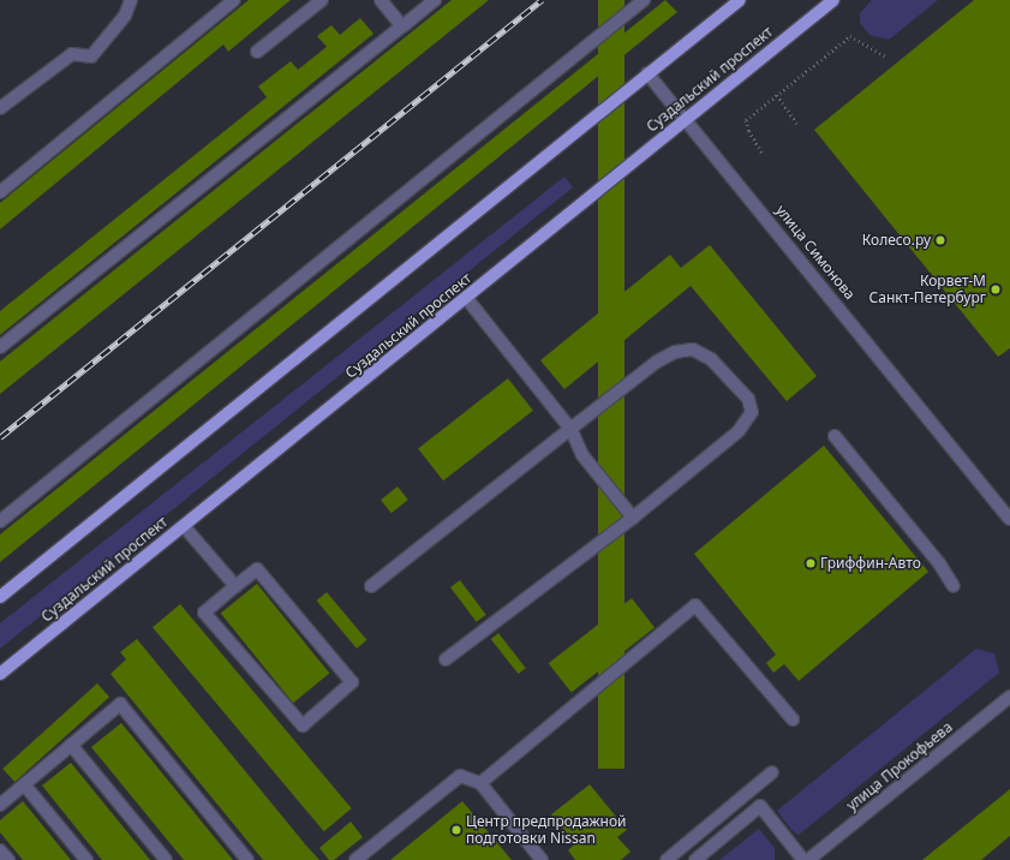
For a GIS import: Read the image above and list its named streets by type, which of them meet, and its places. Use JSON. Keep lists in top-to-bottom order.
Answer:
{
  "streets": {
    "main road": ["Суздальский проспект"],
    "street": ["улица Симонова", "улица Прокофьева"]
  },
  "crossings": [
    ["Суздальский проспект", "улица Симонова"]
  ],
  "places": [
    "Колесо.ру",
    "Корвет-М Санкт-Петербург",
    "Гриффин-Авто",
    "Центр предпродажной подготовки Nissan"
  ]
}
